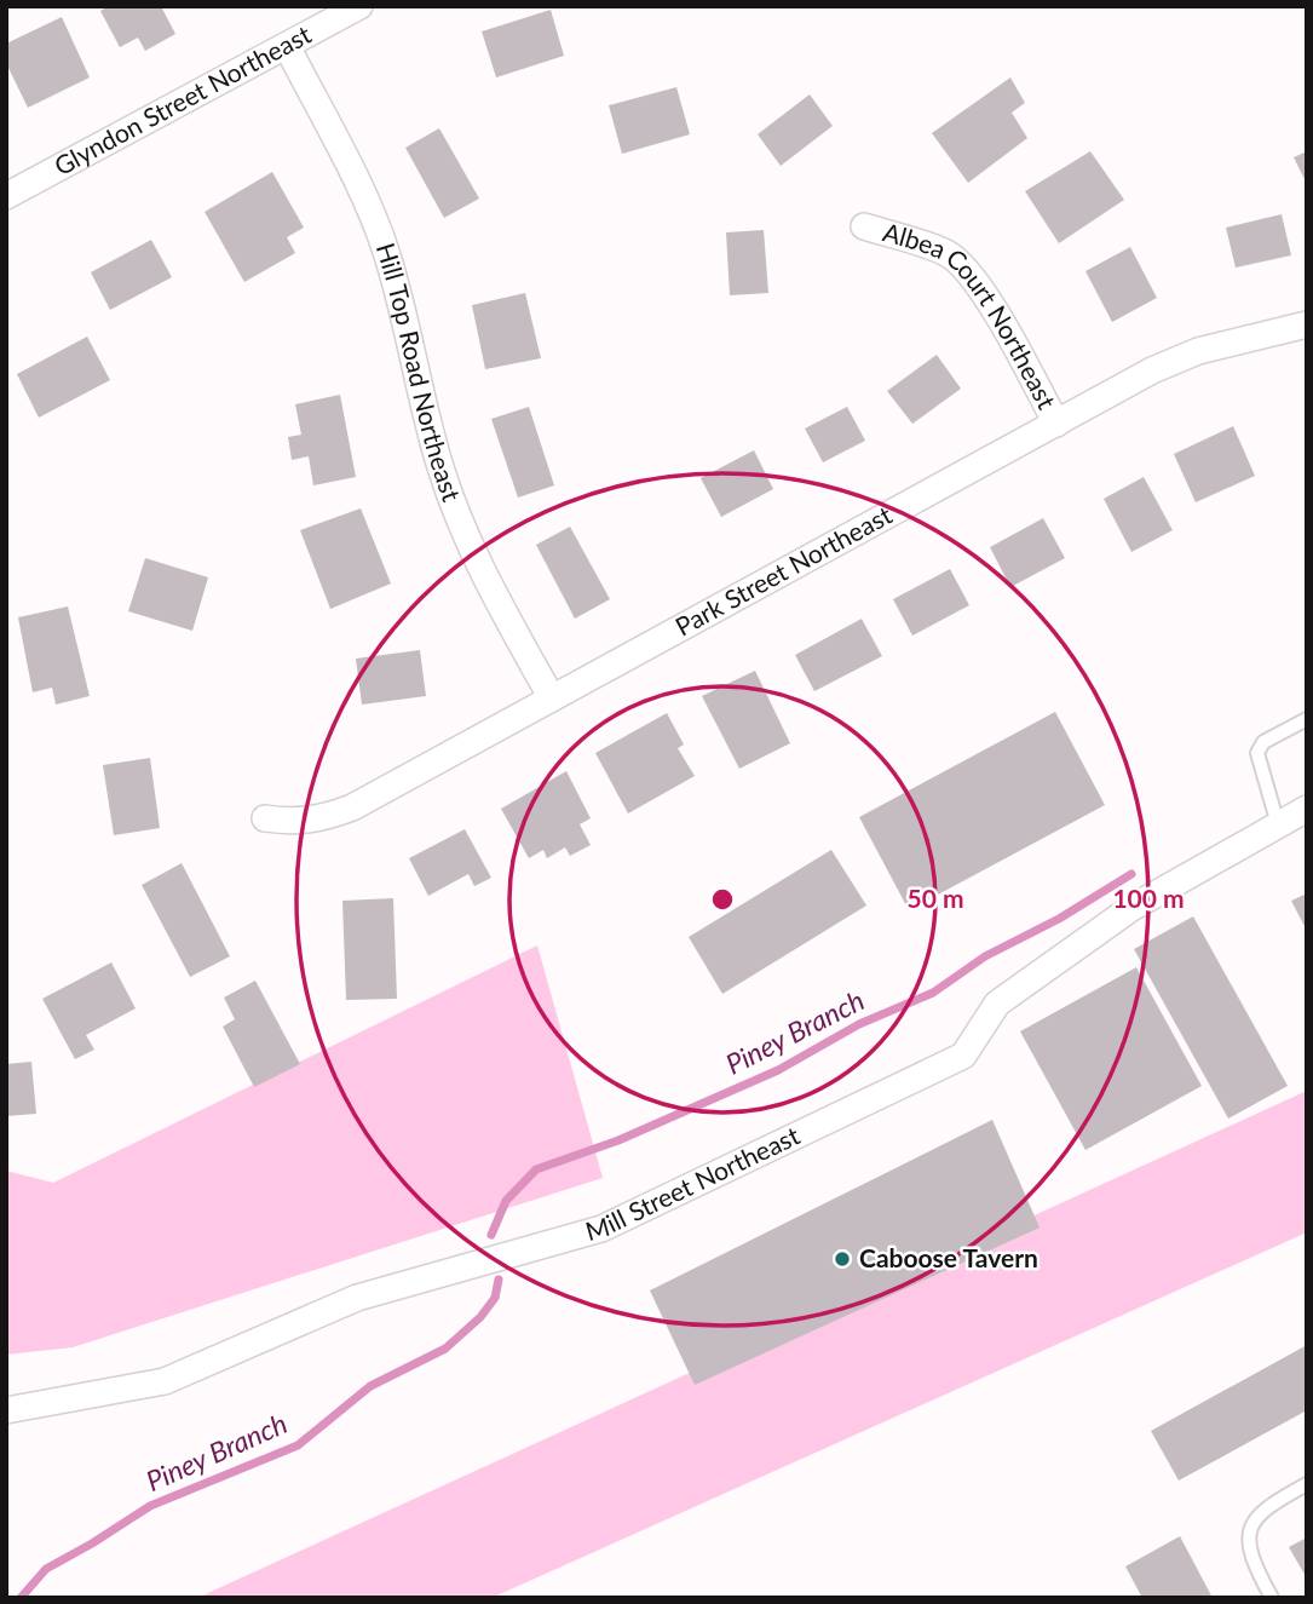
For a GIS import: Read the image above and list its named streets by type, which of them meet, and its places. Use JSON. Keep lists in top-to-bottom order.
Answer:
{
  "streets": {
    "street": [
      "Glyndon Street Northeast",
      "Albea Court Northeast",
      "Hill Top Road Northeast",
      "Park Street Northeast",
      "Mill Street Northeast"
    ]
  },
  "crossings": [
    ["Glyndon Street Northeast", "Hill Top Road Northeast"],
    ["Albea Court Northeast", "Park Street Northeast"],
    ["Hill Top Road Northeast", "Park Street Northeast"]
  ],
  "water": ["Piney Branch"],
  "places": ["Caboose Tavern"],
  "rings": ["50 m", "100 m"]
}
